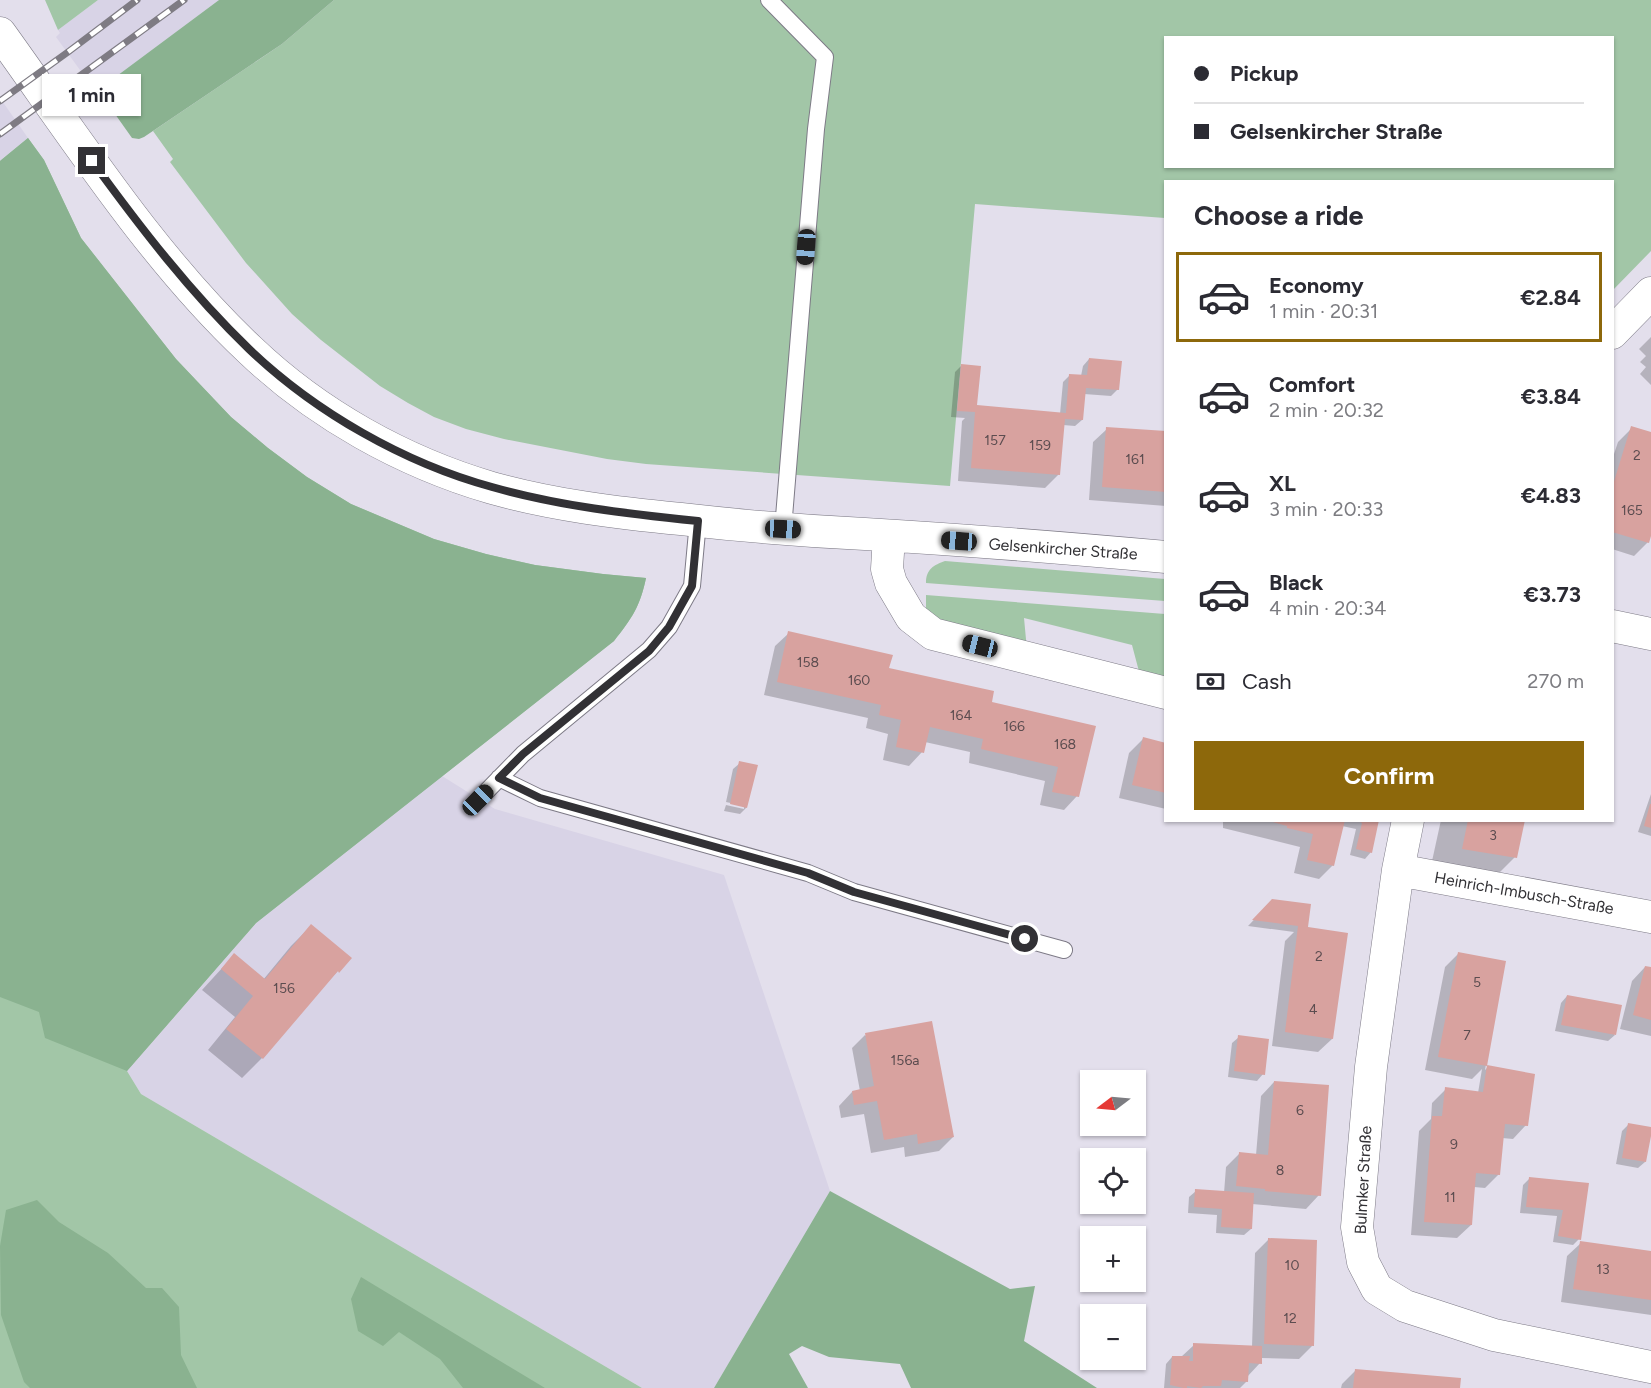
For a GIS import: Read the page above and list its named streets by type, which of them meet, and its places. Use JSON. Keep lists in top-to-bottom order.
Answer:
{
  "streets": {
    "street": ["Gelsenkircher Straße", "Heinrich-Imbusch-Straße", "Bulmker Straße"]
  },
  "crossings": [
    ["Heinrich-Imbusch-Straße", "Bulmker Straße"]
  ],
  "house_numbers": [
    "157",
    "159",
    "2",
    "161",
    "165",
    "158",
    "160",
    "164",
    "166",
    "168",
    "3",
    "2",
    "5",
    "156",
    "4",
    "7",
    "156a",
    "6",
    "9",
    "8",
    "11",
    "10",
    "13",
    "12"
  ],
  "north": "left",
  "page": {
    "banner": ["Pickup", "Gelsenkircher Straße"],
    "bubble": "1 min",
    "heading": "Choose a ride",
    "list": [
      {
        "name": "Economy",
        "note": "1 min · 20:31",
        "value": "€2.84"
      },
      {
        "name": "Comfort",
        "note": "2 min · 20:32",
        "value": "€3.84"
      },
      {
        "name": "XL",
        "note": "3 min · 20:33",
        "value": "€4.83"
      },
      {
        "name": "Black",
        "note": "4 min · 20:34",
        "value": "€3.73"
      }
    ],
    "pay": ["Cash", "270 m"],
    "buttons": "Confirm",
    "map_buttons": ["+", "−"]
  }
}
